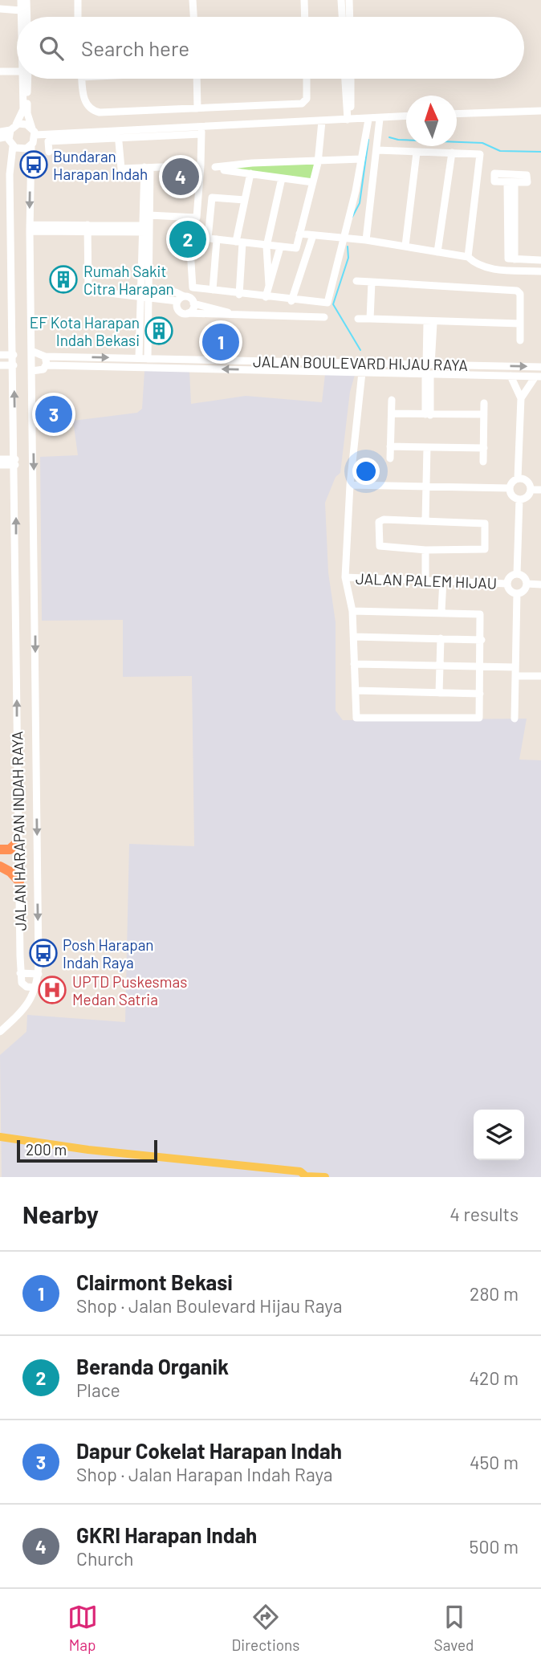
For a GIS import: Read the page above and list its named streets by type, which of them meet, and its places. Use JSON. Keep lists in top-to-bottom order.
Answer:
{
  "streets": {
    "street": ["JALAN BOULEVARD HIJAU RAYA", "JALAN PALEM HIJAU", "JALAN HARAPAN INDAH RAYA"]
  },
  "places": {
    "bus stop": ["Bundaran Harapan Indah", "Posh Harapan Indah Raya"],
    "building": ["Rumah Sakit Citra Harapan", "EF Kota Harapan Indah Bekasi"],
    "hospital": ["UPTD Puskesmas Medan Satria"]
  },
  "scale_bar": "200 m",
  "north": "top",
  "page": {
    "search": "Search here",
    "pins": [
      "4",
      "2",
      "1",
      "3"
    ],
    "scale": "200 m",
    "heading": ["Nearby", "4 results"],
    "list": [
      {
        "mark": "1",
        "name": "Clairmont Bekasi",
        "note": "Shop · Jalan Boulevard Hijau Raya",
        "value": "280 m"
      },
      {
        "mark": "2",
        "name": "Beranda Organik",
        "note": "Place",
        "value": "420 m"
      },
      {
        "mark": "3",
        "name": "Dapur Cokelat Harapan Indah",
        "note": "Shop · Jalan Harapan Indah Raya",
        "value": "450 m"
      },
      {
        "mark": "4",
        "name": "GKRI Harapan Indah",
        "note": "Church",
        "value": "500 m"
      }
    ],
    "nav": ["Map", "Directions", "Saved"]
  }
}
